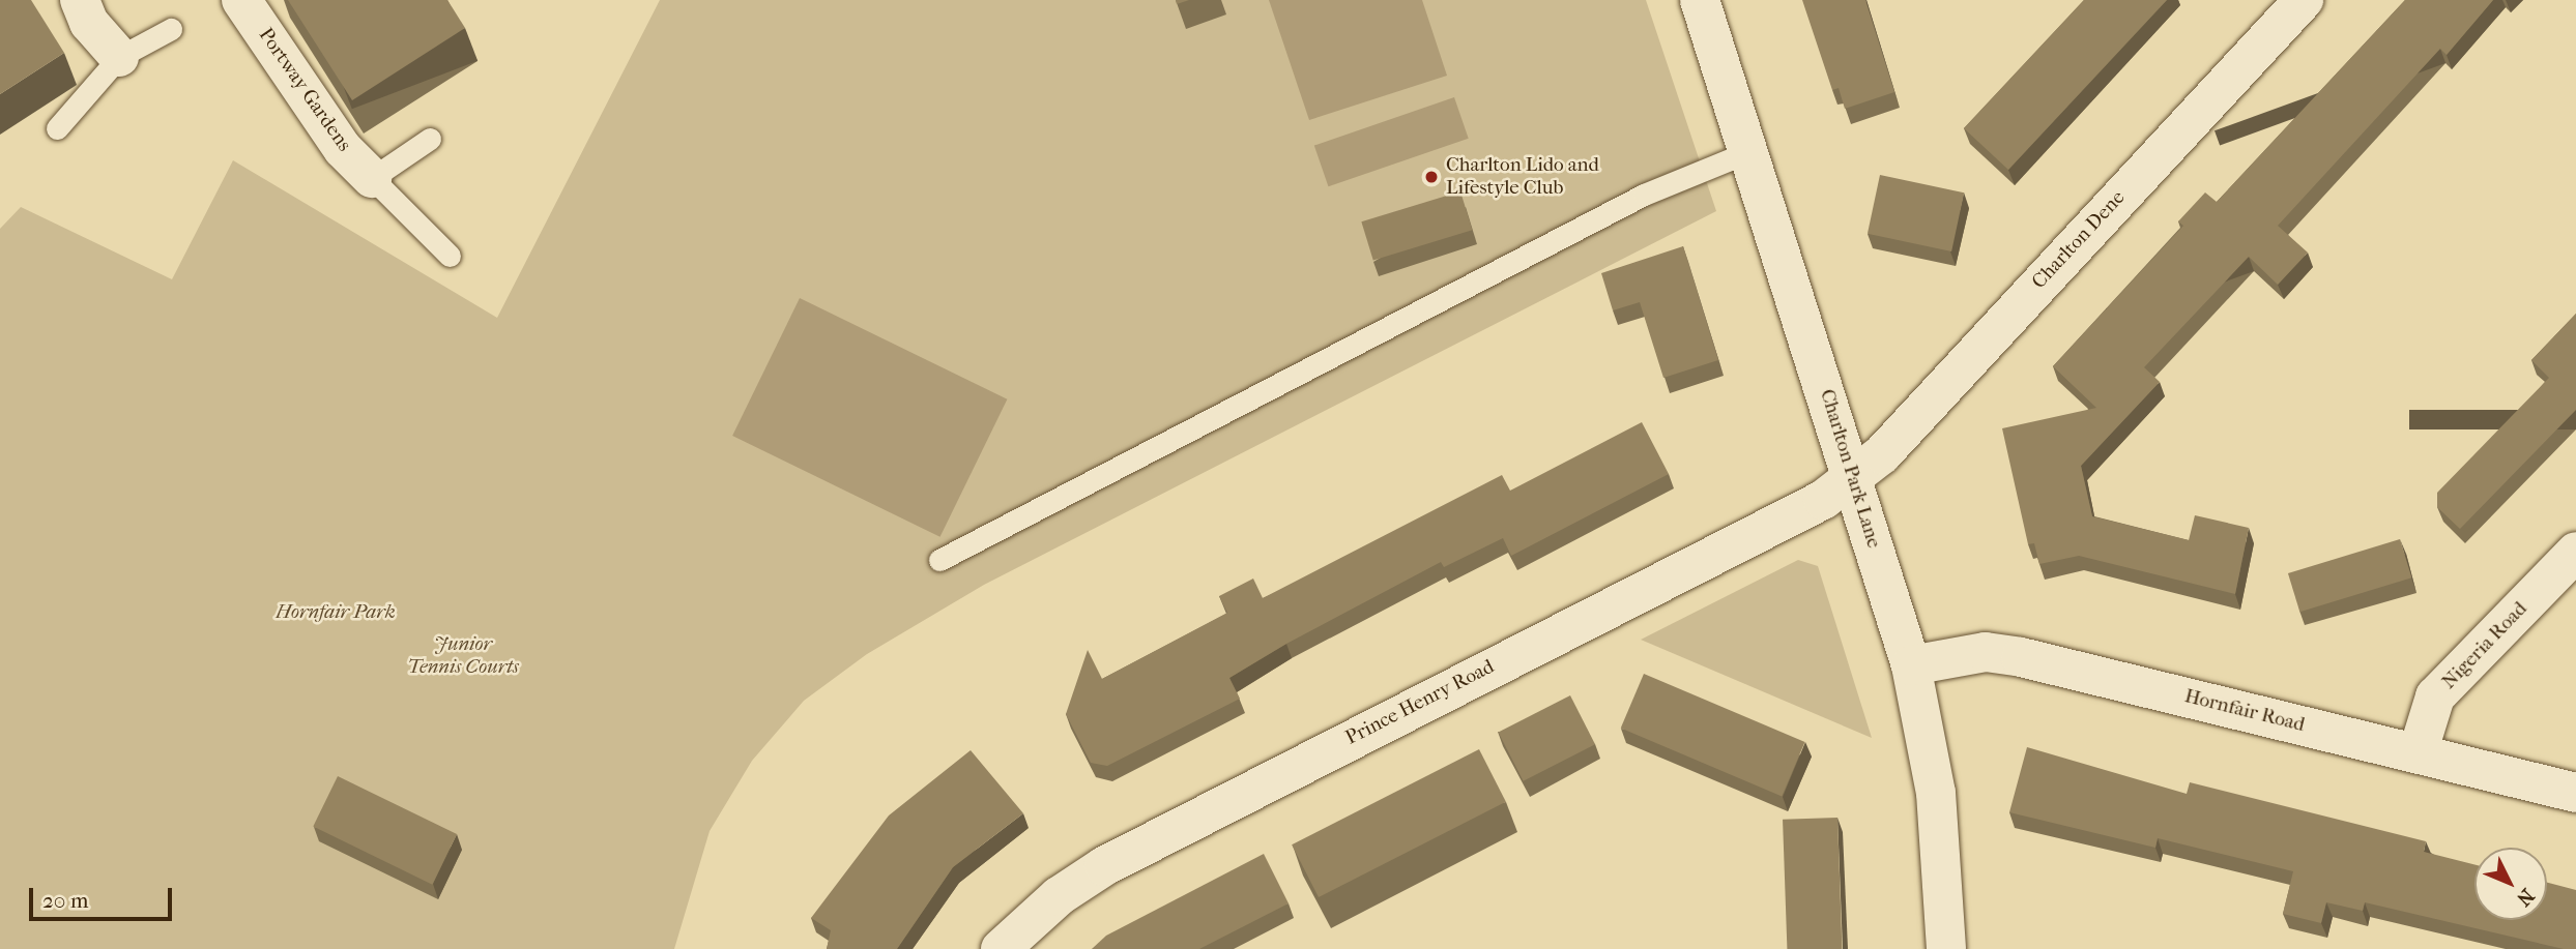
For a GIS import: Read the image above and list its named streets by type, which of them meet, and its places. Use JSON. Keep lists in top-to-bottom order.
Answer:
{
  "streets": {
    "street": [
      "Portway Gardens",
      "Charlton Dene",
      "Charlton Park Lane",
      "Nigeria Road",
      "Prince Henry Road",
      "Hornfair Road"
    ]
  },
  "crossings": [
    ["Charlton Dene", "Charlton Park Lane"],
    ["Charlton Dene", "Prince Henry Road"],
    ["Charlton Park Lane", "Prince Henry Road"],
    ["Charlton Park Lane", "Hornfair Road"],
    ["Nigeria Road", "Hornfair Road"]
  ],
  "parks": ["Hornfair Park", "Junior Tennis Courts"],
  "places": ["Charlton Lido and Lifestyle Club"],
  "scale_bar": "20 m",
  "north": "bottom right"
}
